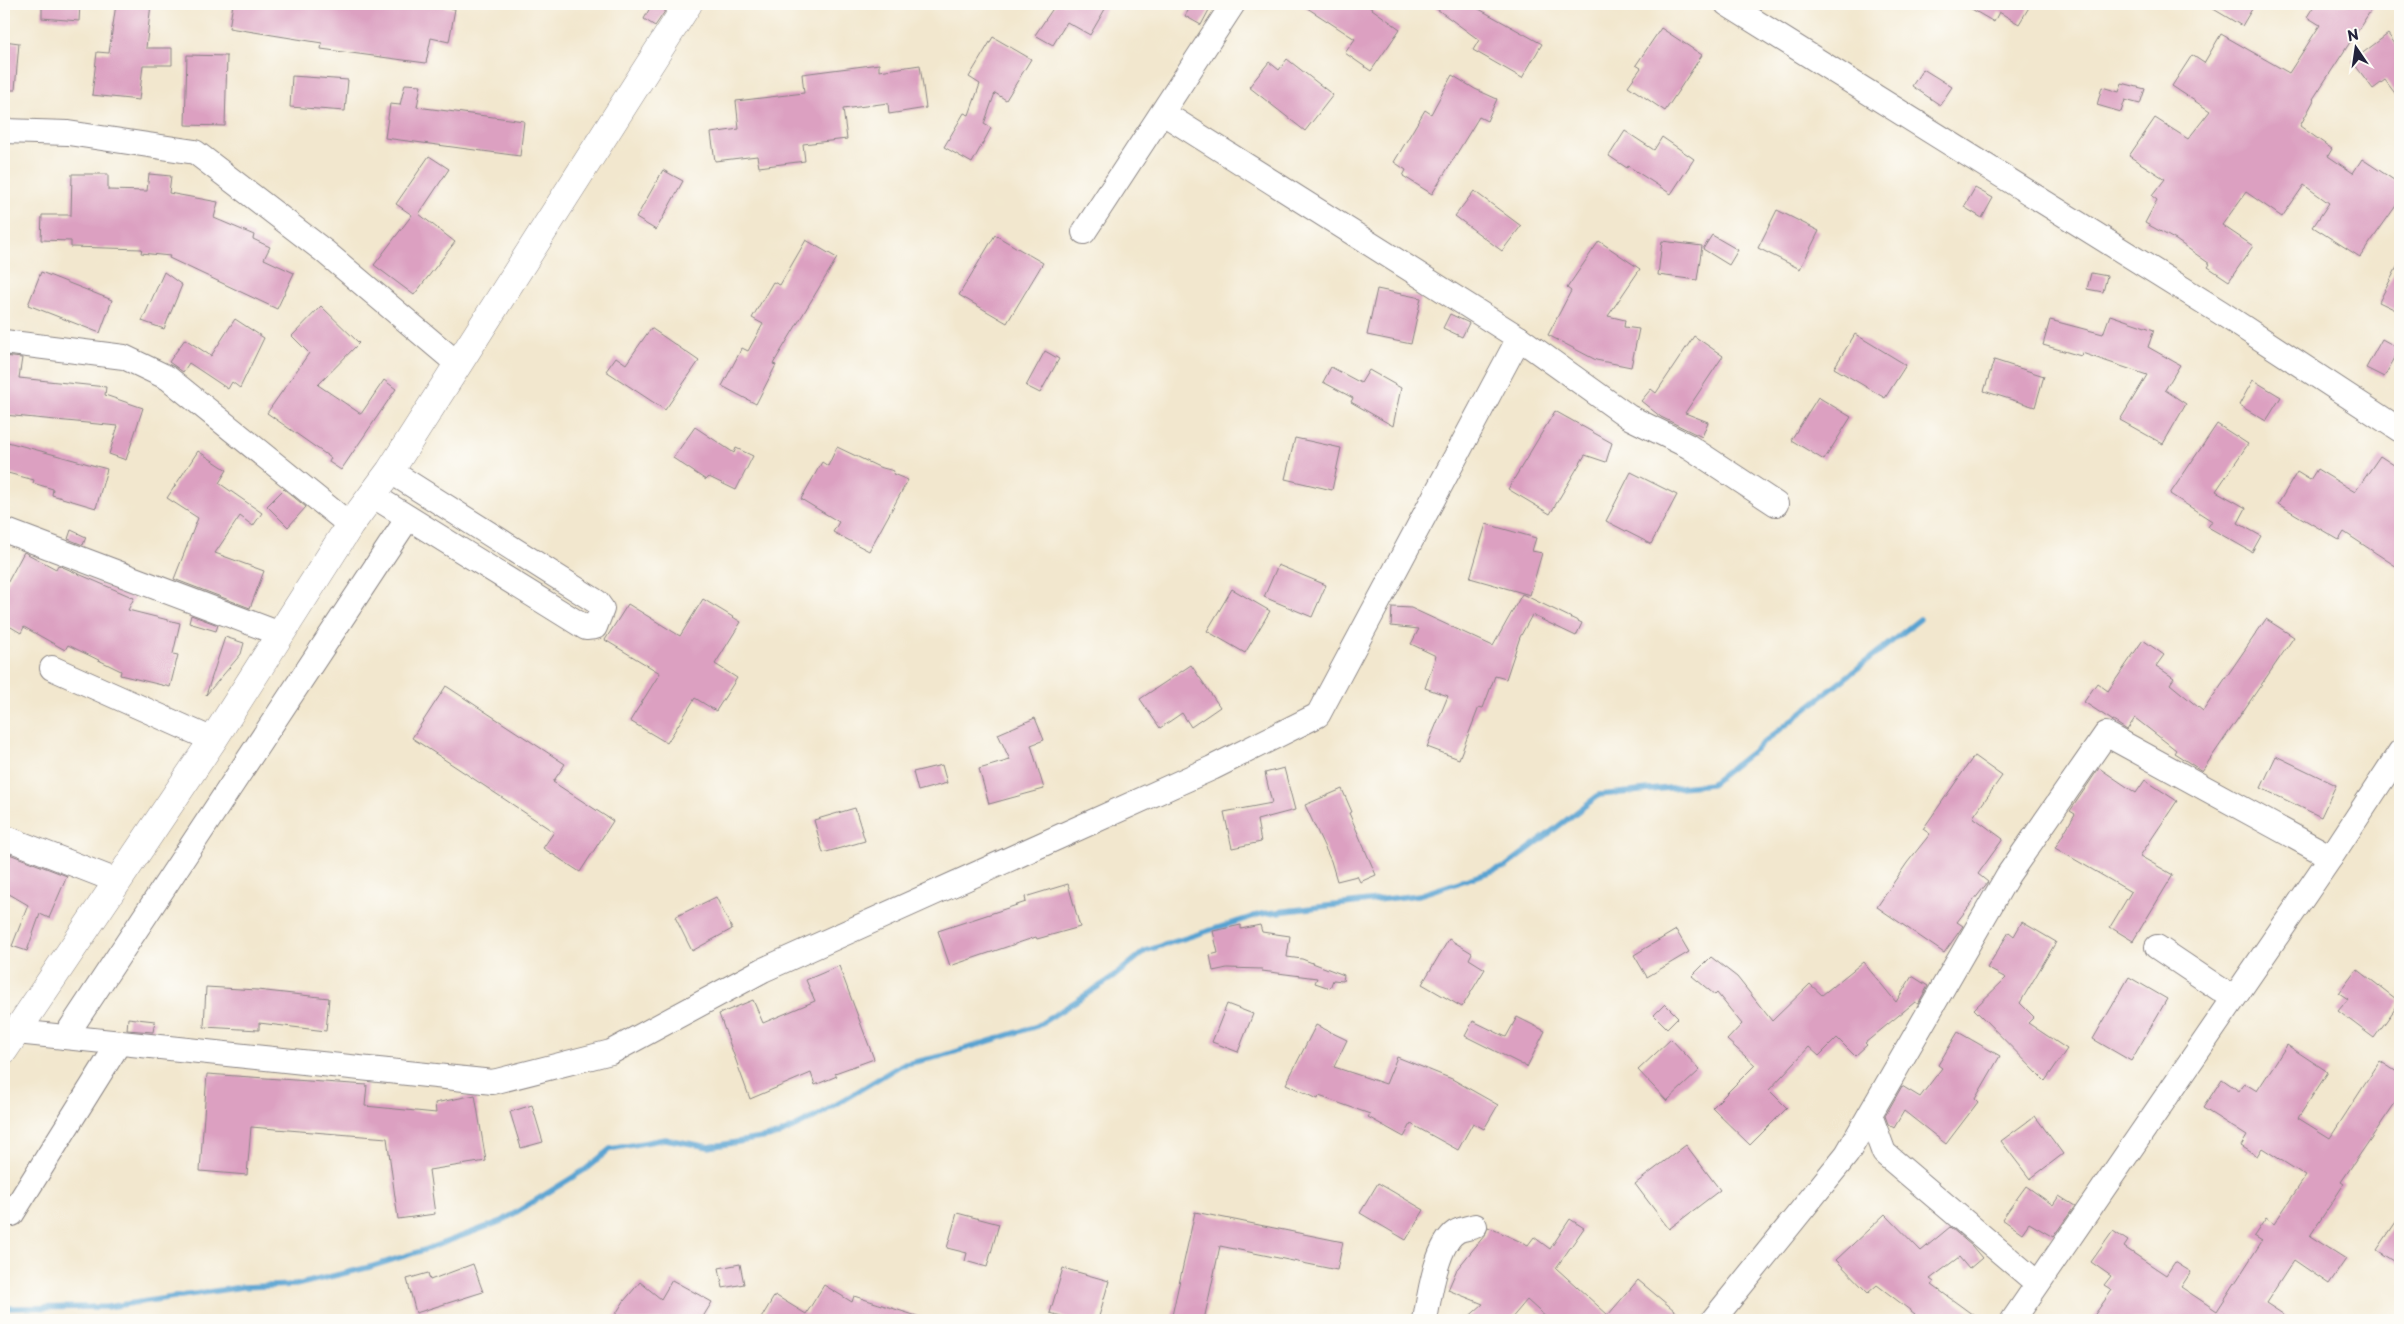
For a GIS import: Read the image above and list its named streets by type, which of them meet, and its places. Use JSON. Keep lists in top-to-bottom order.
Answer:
{
  "north": "top"
}
